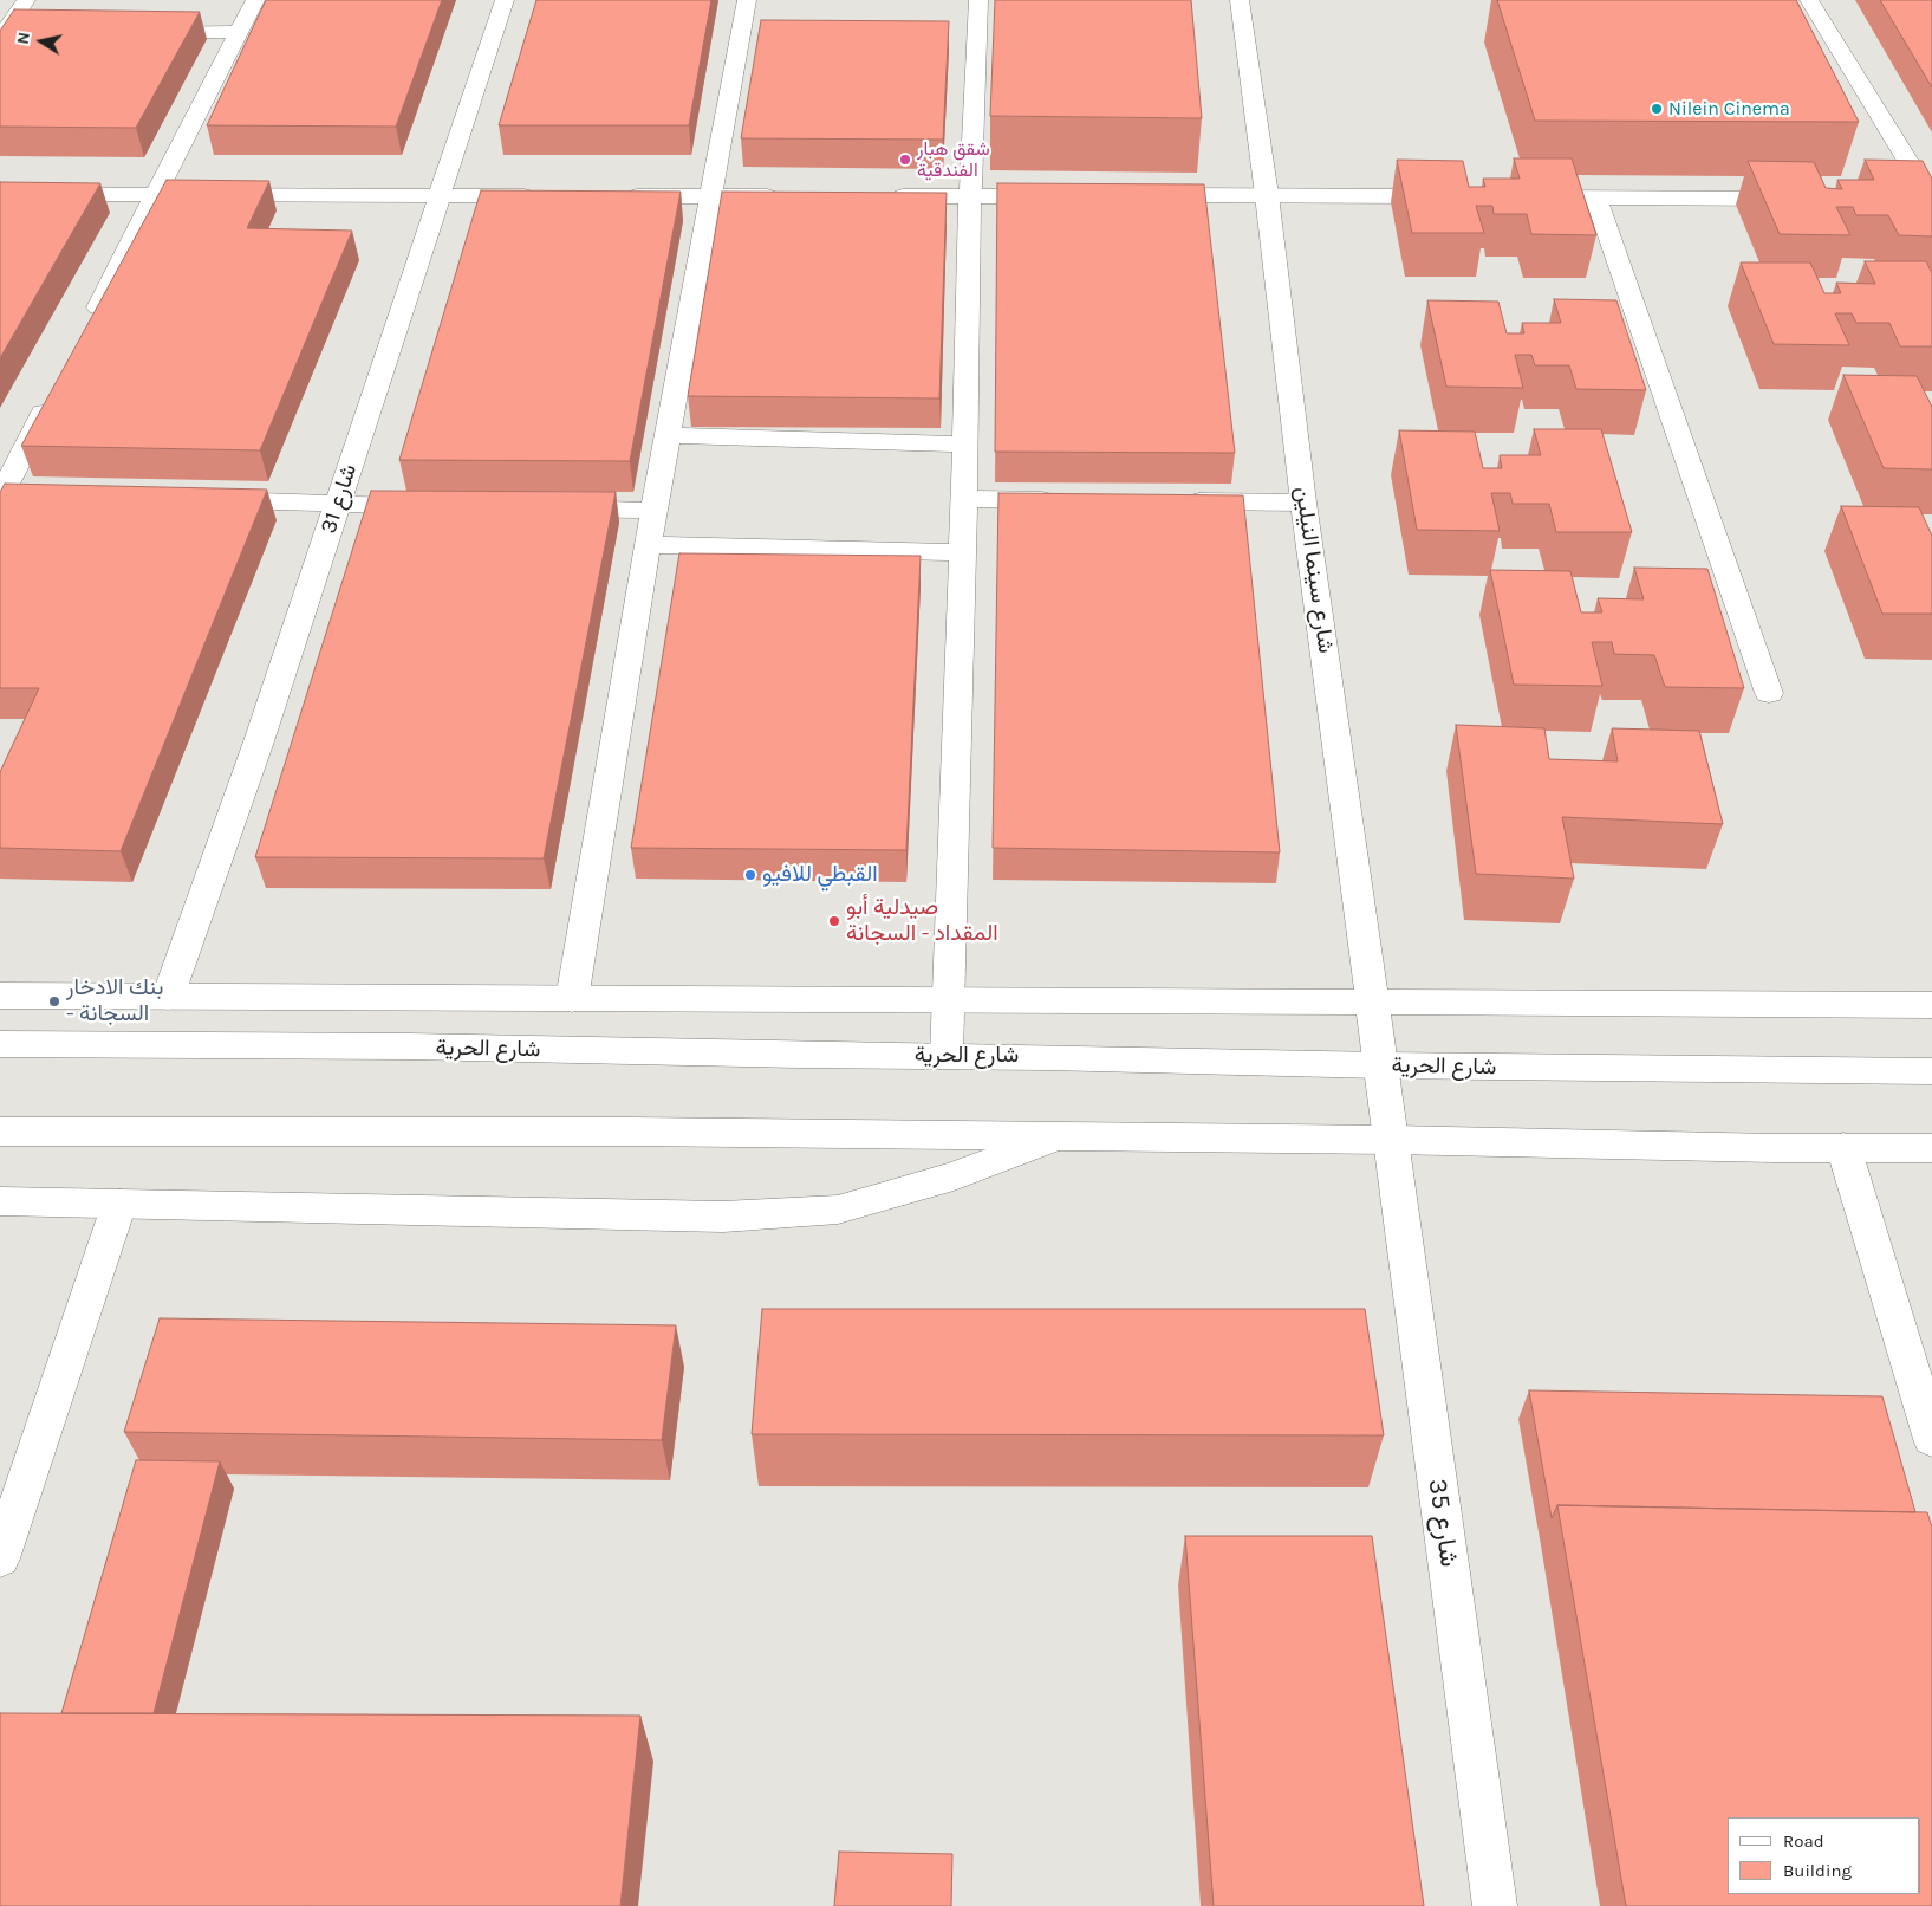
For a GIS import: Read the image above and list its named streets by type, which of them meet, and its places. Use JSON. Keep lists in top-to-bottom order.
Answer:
{
  "streets": {
    "street": [
      "شارع 31",
      "شارع سينما النيلين",
      "شارع الحرية",
      "شارع 35"
    ]
  },
  "crossings": [
    ["شارع سينما النيلين", "شارع الحرية"],
    ["شارع سينما النيلين", "شارع 35"]
  ],
  "places": [
    "Nilein Cinema",
    "شقق هبار الفندقية",
    "القبطي للافيو",
    "صيدلية أبو المقداد - السجانة",
    "بنك الادخار - السجانة"
  ],
  "legend": ["Road", "Building"],
  "north": "left"
}
